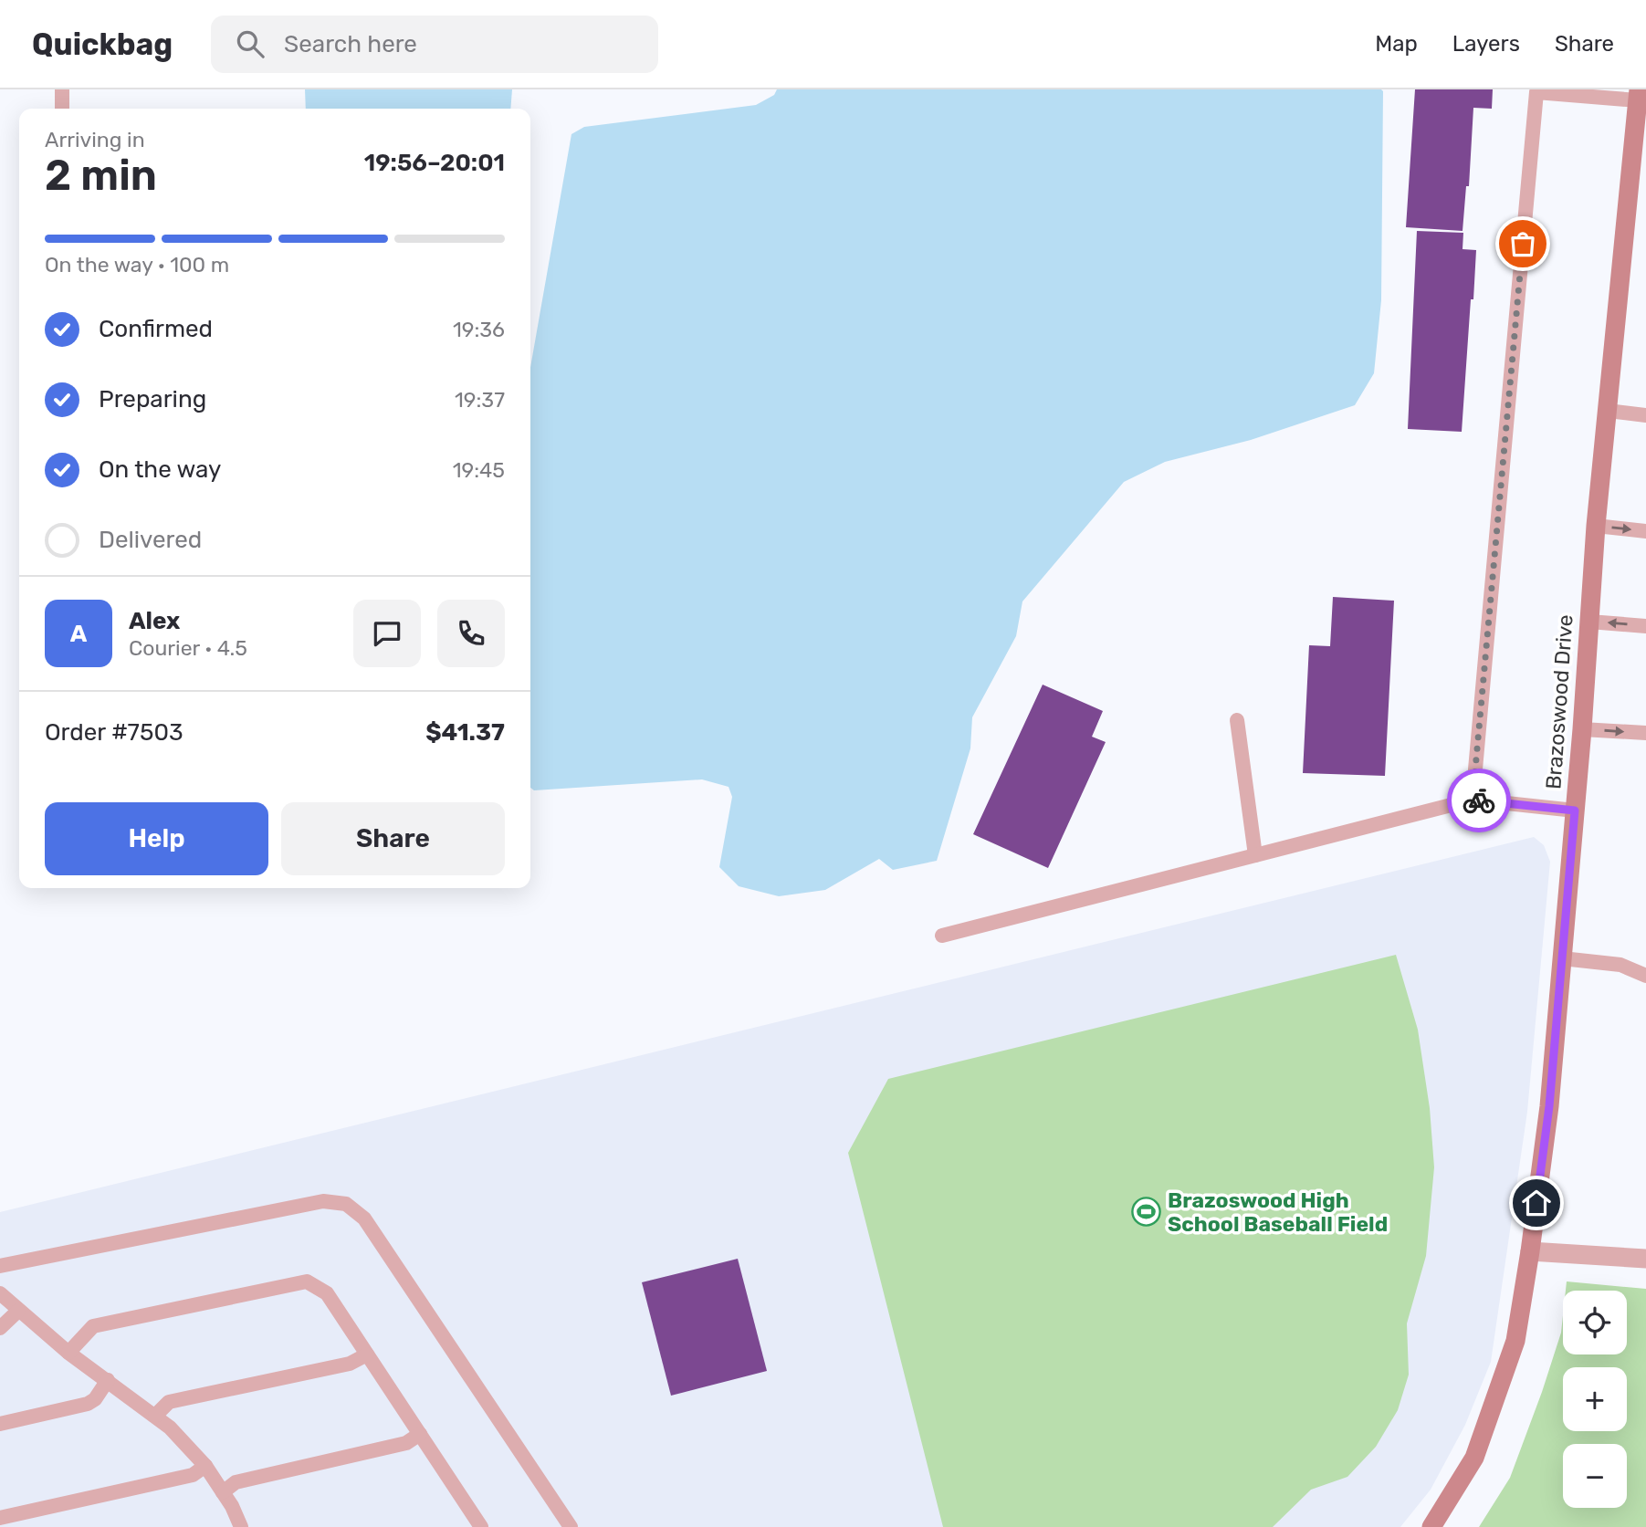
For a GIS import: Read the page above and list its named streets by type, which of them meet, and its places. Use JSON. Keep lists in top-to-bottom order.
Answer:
{
  "streets": {
    "street": ["Brazoswood Drive"]
  },
  "places": {
    "sports": ["Brazoswood High School Baseball Field"]
  },
  "page": {
    "header": "Quickbag",
    "search": "Search here",
    "nav": ["Map", "Layers", "Share"],
    "heading": ["2 min", "Arriving in", "19:56–20:01"],
    "panel": [
      "Alex",
      "Courier · 4.5",
      "Order #7503",
      "$41.37"
    ],
    "bar": "On the way · 100 m",
    "list": [
      ["Confirmed", "19:36"],
      ["Preparing", "19:37"],
      ["On the way", "19:45"],
      "Delivered"
    ],
    "round": "A",
    "buttons": ["Help", "Share"],
    "map_buttons": ["+", "−"]
  }
}
